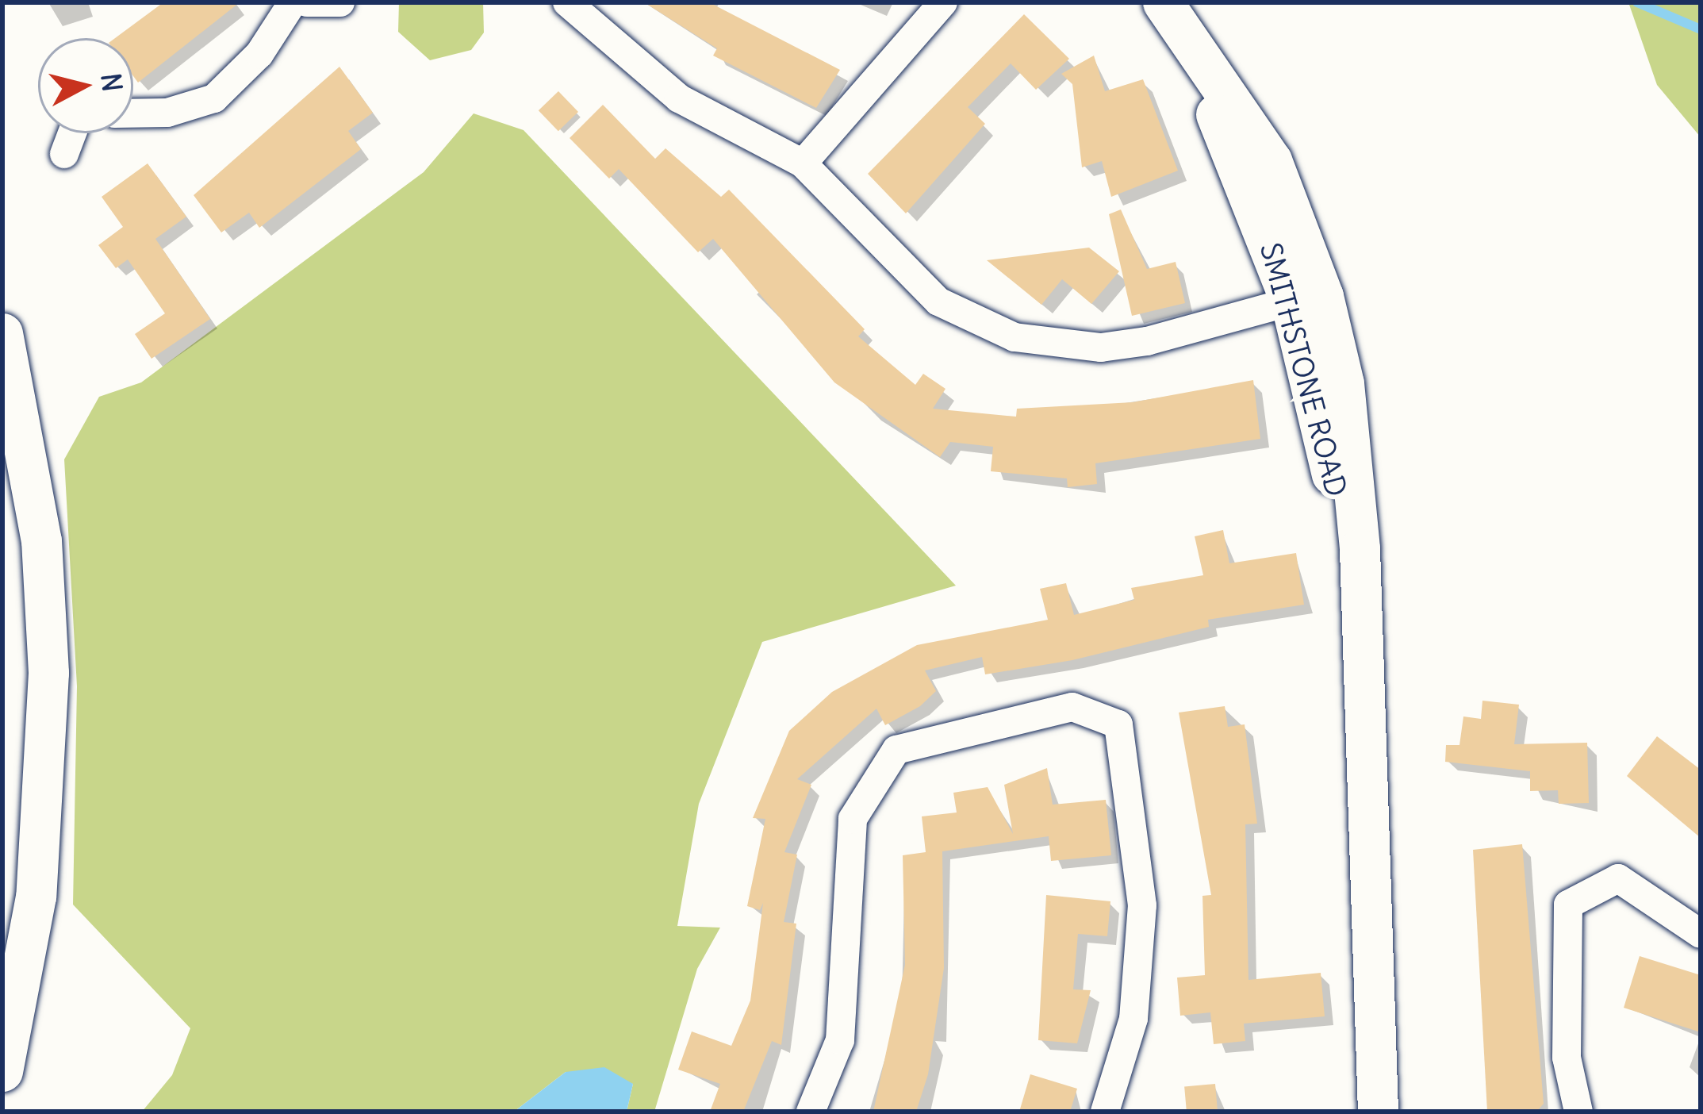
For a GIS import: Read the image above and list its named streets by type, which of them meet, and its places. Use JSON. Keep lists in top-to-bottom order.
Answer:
{
  "streets": {
    "street": ["SMITHSTONE ROAD"]
  },
  "north": "right"
}
